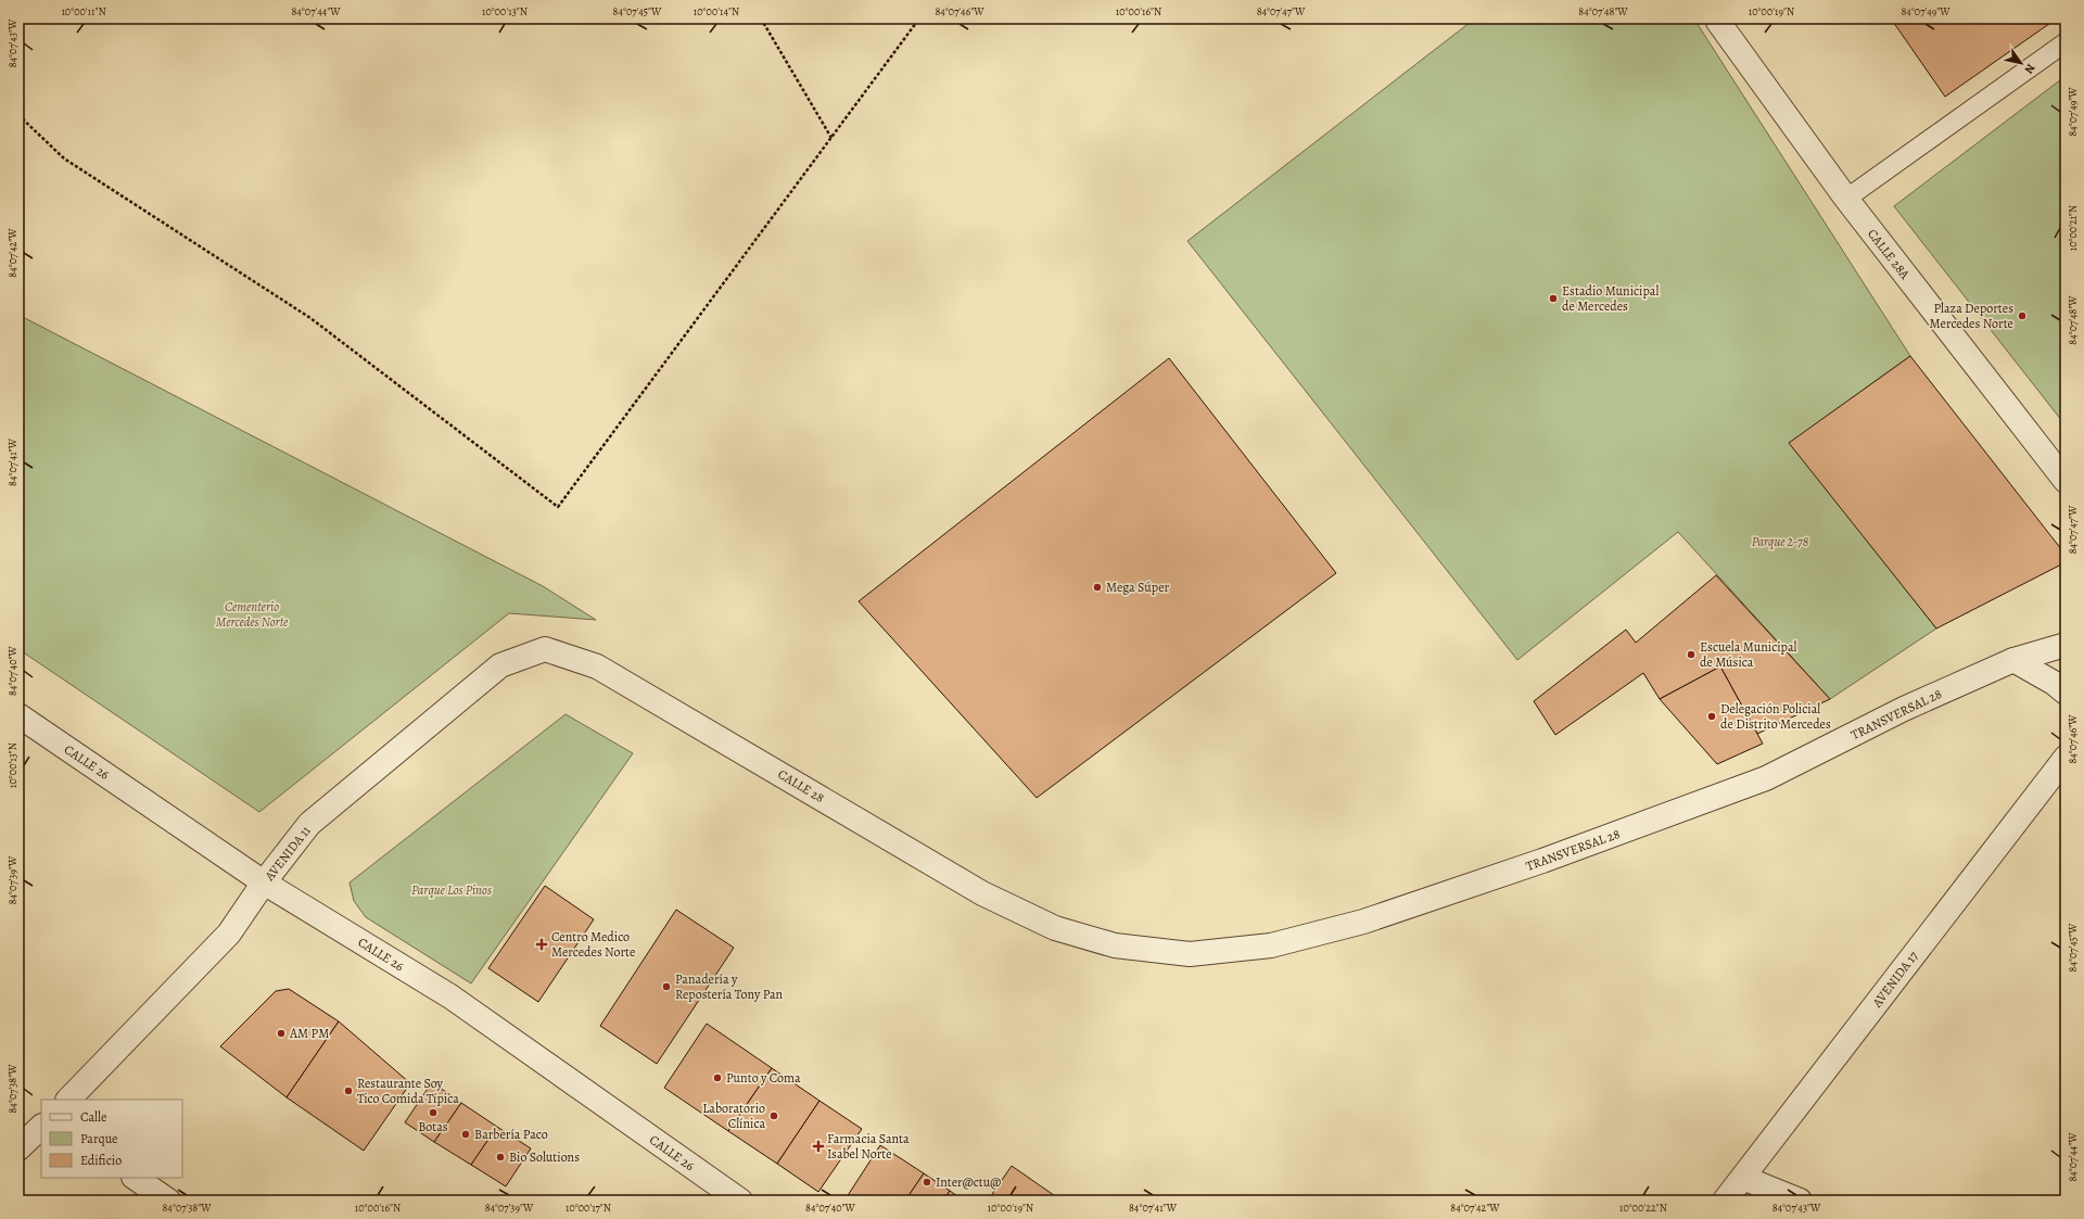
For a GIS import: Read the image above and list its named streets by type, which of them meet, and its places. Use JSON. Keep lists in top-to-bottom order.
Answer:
{
  "streets": {
    "street": [
      "CALLE 28A",
      "TRANSVERSAL 28",
      "CALLE 26",
      "CALLE 28",
      "AVENIDA 11",
      "AVENIDA 17"
    ]
  },
  "crossings": [
    ["TRANSVERSAL 28", "CALLE 28"],
    ["CALLE 26", "AVENIDA 11"],
    ["CALLE 28", "AVENIDA 11"]
  ],
  "parks": ["Parque 2-78", "Cementerio Mercedes Norte", "Parque Los Pinos"],
  "places": {
    "other": [
      "Estadio Municipal de Mercedes",
      "Plaza Deportes Mercedes Norte",
      "Mega Súper",
      "Escuela Municipal de Música",
      "Delegación Policial de Distrito Mercedes",
      "Panadería y Repostería Tony Pan",
      "AM PM",
      "Punto y Coma",
      "Restaurante Soy Tico Comida Típica",
      "Botas",
      "Laboratorio Clínica",
      "Barbería Paco",
      "Bio Solutions",
      "Inter@ctu@"
    ],
    "health": ["Centro Medico Mercedes Norte", "Farmacia Santa Isabel Norte"]
  },
  "legend": ["Calle", "Parque", "Edificio"],
  "north": "bottom right",
  "coordinates": [
    "10°00'11\"N",
    "84°07'44\"W",
    "10°00'13\"N",
    "84°07'45\"W",
    "10°00'14\"N",
    "84°07'46\"W",
    "10°00'16\"N",
    "84°07'47\"W",
    "84°07'48\"W",
    "10°00'19\"N",
    "84°07'49\"W",
    "84°07'43\"W",
    "10°00'21\"N",
    "84°07'42\"W",
    "84°07'41\"W",
    "84°07'40\"W",
    "84°07'39\"W",
    "84°07'38\"W",
    "10°00'17\"N",
    "10°00'22\"N"
  ]
}
